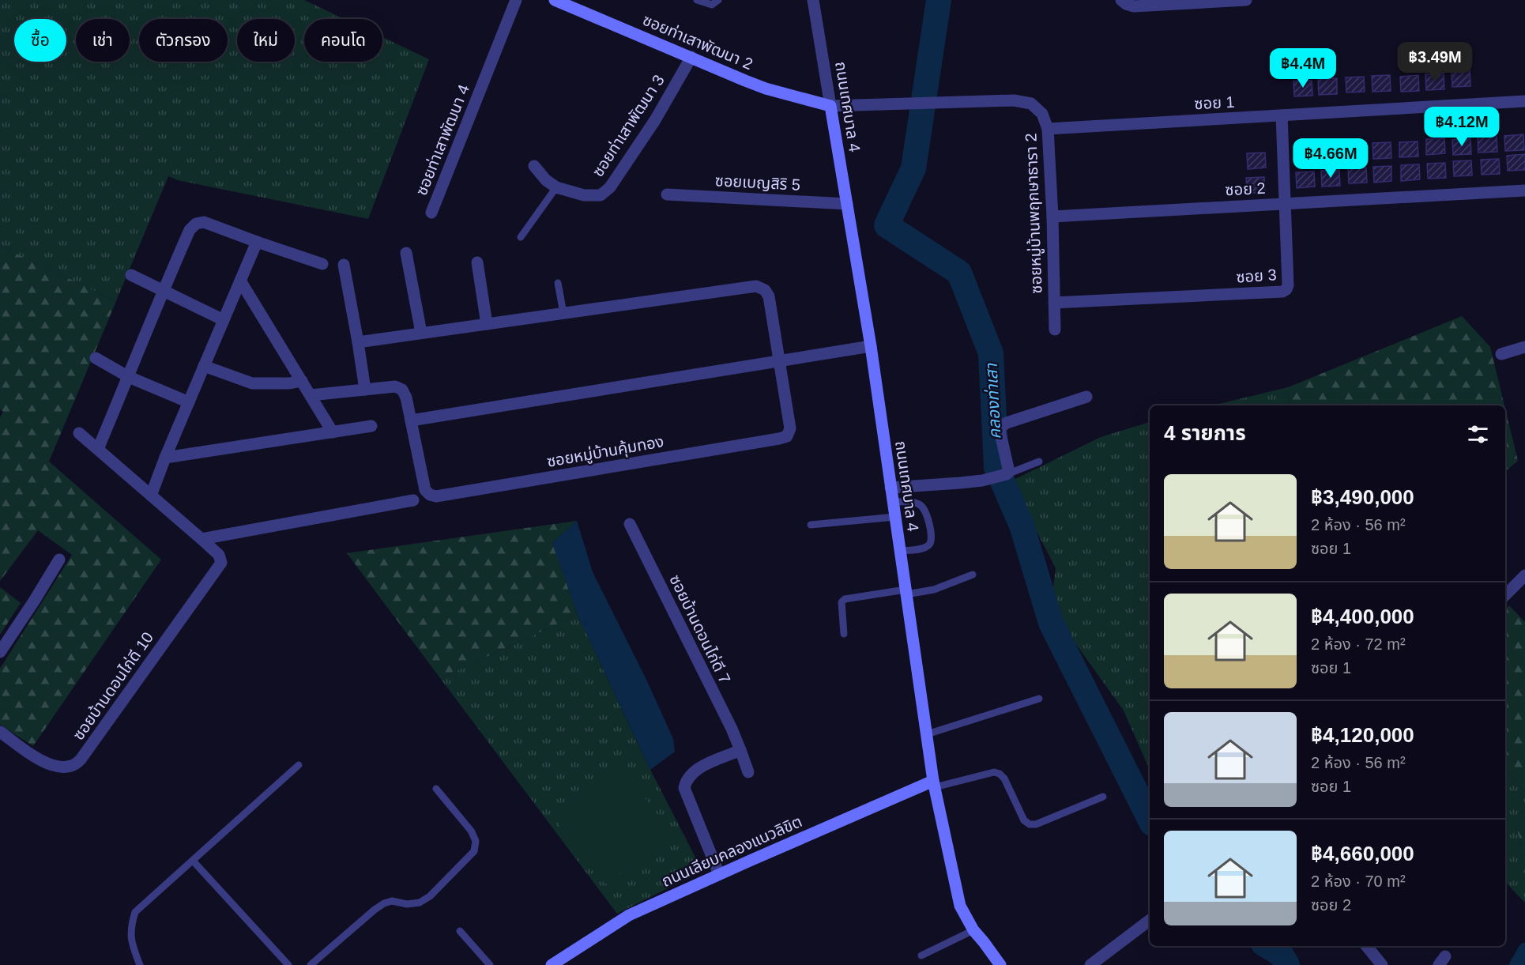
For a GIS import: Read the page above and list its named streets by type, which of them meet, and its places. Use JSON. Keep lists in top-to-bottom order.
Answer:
{
  "streets": {
    "street": [
      "ซอยท่าเสาพัฒนา 2",
      "ซอย 1",
      "ถนนเทศบาล 4",
      "ซอยท่าเสาพัฒนา 3",
      "ซอยท่าเสาพัฒนา 4",
      "ซอยเบญสิริ 5",
      "ซอย 2",
      "ซอยหมู่บ้านพฤกษาธารา 2",
      "ซอย 3",
      "ซอยหมู่บ้านคุ้มทอง",
      "ซอยบ้านดอนไก่ดี 7",
      "ซอยบ้านดอนไก่ดี 10",
      "ถนนเลียบคลองแนวลิขิต"
    ]
  },
  "crossings": [
    ["ซอยท่าเสาพัฒนา 2", "ถนนเทศบาล 4"],
    ["ซอยท่าเสาพัฒนา 2", "ซอยท่าเสาพัฒนา 3"],
    ["ซอยท่าเสาพัฒนา 2", "ซอยหมู่บ้านพฤกษาธารา 2"],
    ["ซอย 1", "ซอยหมู่บ้านพฤกษาธารา 2"],
    ["ซอย 1", "ซอย 3"],
    ["ถนนเทศบาล 4", "ซอยเบญสิริ 5"],
    ["ถนนเทศบาล 4", "ซอยหมู่บ้านพฤกษาธารา 2"],
    ["ถนนเทศบาล 4", "ถนนเลียบคลองแนวลิขิต"],
    ["ซอย 2", "ซอยหมู่บ้านพฤกษาธารา 2"],
    ["ซอย 2", "ซอย 3"],
    ["ซอยหมู่บ้านพฤกษาธารา 2", "ซอย 3"]
  ],
  "water": ["คลองท่าเสา"],
  "page": {
    "chip": [
      "ซื้อ",
      "เช่า",
      "ตัวกรอง",
      "ใหม่",
      "คอนโด"
    ],
    "price": [
      "฿3.49M",
      "฿4.4M",
      "฿4.12M",
      "฿4.66M"
    ],
    "heading": "4 รายการ",
    "list": [
      {
        "name": "฿3,490,000",
        "note": "2 ห้อง · 56 m² · ซอย 1"
      },
      {
        "name": "฿4,400,000",
        "note": "2 ห้อง · 72 m² · ซอย 1"
      },
      {
        "name": "฿4,120,000",
        "note": "2 ห้อง · 56 m² · ซอย 1"
      },
      {
        "name": "฿4,660,000",
        "note": "2 ห้อง · 70 m² · ซอย 2"
      }
    ]
  }
}
